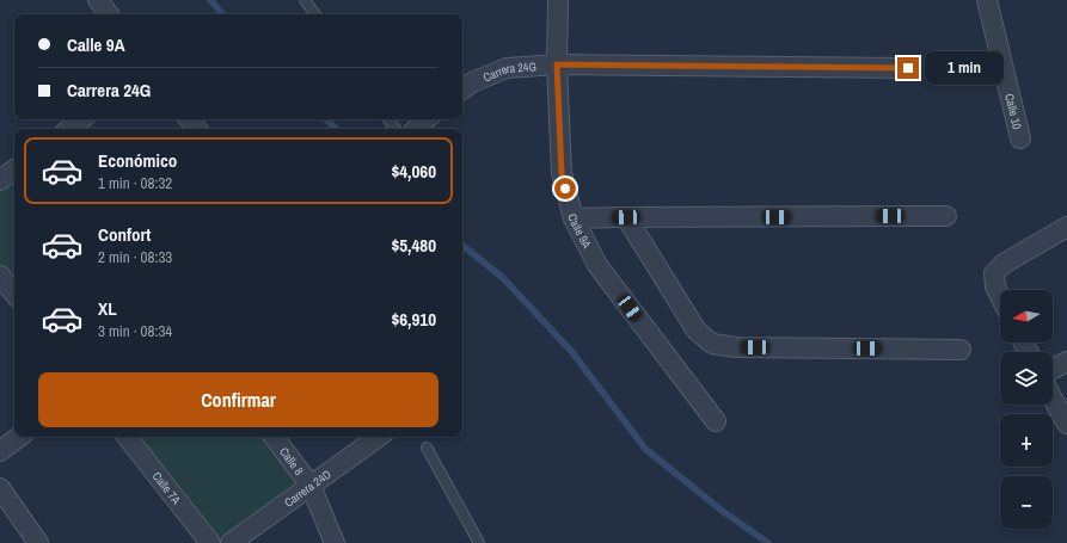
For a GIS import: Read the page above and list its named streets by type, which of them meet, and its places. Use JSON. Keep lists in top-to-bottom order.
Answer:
{
  "streets": {
    "street": [
      "Carrera 24G",
      "Calle 10",
      "Calle 9A",
      "Calle 8",
      "Calle 7A",
      "Carrera 24D"
    ]
  },
  "crossings": [
    ["Carrera 24G", "Calle 9A"],
    ["Calle 8", "Carrera 24D"]
  ],
  "north": "left",
  "page": {
    "banner": ["Calle 9A", "Carrera 24G"],
    "bubble": "1 min",
    "list": [
      {
        "name": "Económico",
        "note": "1 min · 08:32",
        "value": "$4,060"
      },
      {
        "name": "Confort",
        "note": "2 min · 08:33",
        "value": "$5,480"
      },
      {
        "name": "XL",
        "note": "3 min · 08:34",
        "value": "$6,910"
      }
    ],
    "map_buttons": ["+", "−"],
    "buttons": "Confirmar"
  }
}
